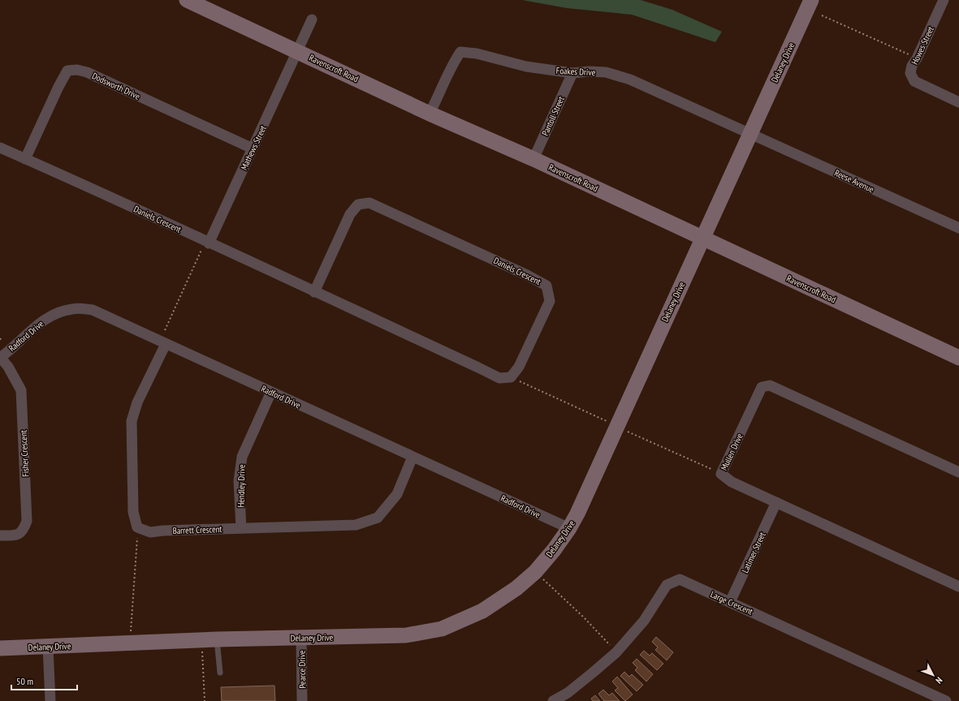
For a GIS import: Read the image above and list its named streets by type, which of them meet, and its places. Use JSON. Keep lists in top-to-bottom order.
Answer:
{
  "streets": {
    "street": [
      "Howes Street",
      "Delaney Drive",
      "Ravenscroft Road",
      "Foakes Drive",
      "Dodsworth Drive",
      "Pantoll Street",
      "Mathews Street",
      "Reese Avenue",
      "Daniels Crescent",
      "Radford Drive",
      "Mullen Drive",
      "Fisher Crescent",
      "Hendley Drive",
      "Barrett Crescent",
      "Latimer Street",
      "Large Crescent",
      "Pearce Drive"
    ]
  },
  "crossings": [
    ["Delaney Drive", "Ravenscroft Road"],
    ["Delaney Drive", "Foakes Drive"],
    ["Delaney Drive", "Reese Avenue"],
    ["Delaney Drive", "Radford Drive"],
    ["Delaney Drive", "Pearce Drive"],
    ["Ravenscroft Road", "Foakes Drive"],
    ["Ravenscroft Road", "Pantoll Street"],
    ["Ravenscroft Road", "Mathews Street"],
    ["Foakes Drive", "Pantoll Street"],
    ["Foakes Drive", "Reese Avenue"],
    ["Dodsworth Drive", "Mathews Street"],
    ["Dodsworth Drive", "Daniels Crescent"],
    ["Mathews Street", "Daniels Crescent"],
    ["Radford Drive", "Fisher Crescent"],
    ["Radford Drive", "Hendley Drive"],
    ["Radford Drive", "Barrett Crescent"],
    ["Mullen Drive", "Latimer Street"],
    ["Hendley Drive", "Barrett Crescent"],
    ["Latimer Street", "Large Crescent"]
  ],
  "scale_bar": "50 m",
  "north": "bottom right"
}
